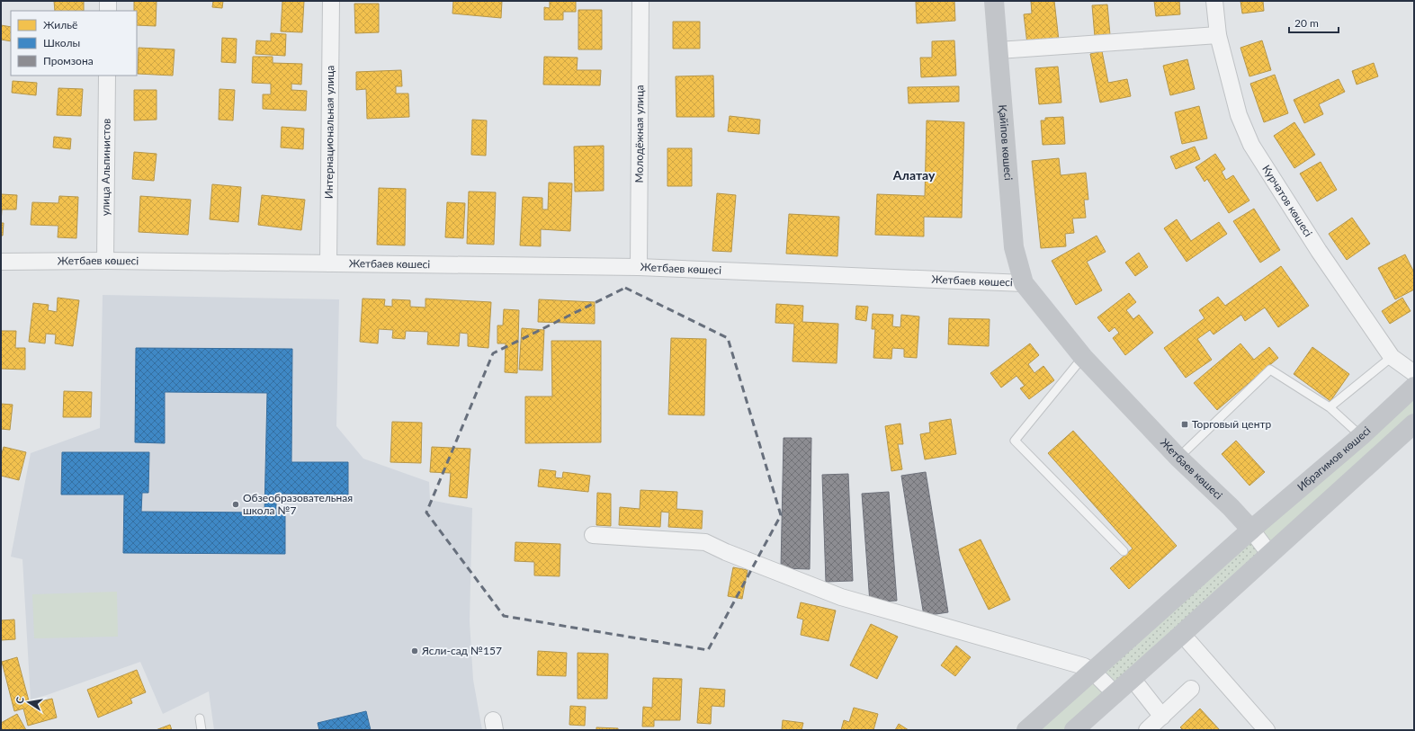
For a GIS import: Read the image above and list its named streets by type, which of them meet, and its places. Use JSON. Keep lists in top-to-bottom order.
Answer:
{
  "streets": {
    "street": [
      "Интернациональная улица",
      "Молодёжная улица",
      "Қайіпов көшесі",
      "улица Альпинистов",
      "Курчатов көшесі",
      "Жетбаев көшесі",
      "Ибрагимов көшесі"
    ]
  },
  "crossings": [
    ["Интернациональная улица", "Жетбаев көшесі"],
    ["Молодёжная улица", "Жетбаев көшесі"],
    ["Қайіпов көшесі", "Жетбаев көшесі"],
    ["улица Альпинистов", "Жетбаев көшесі"],
    ["Жетбаев көшесі", "Ибрагимов көшесі"]
  ],
  "districts": ["Алатау"],
  "places": {
    "transit": ["Торговый центр"],
    "other": ["Обзеобразовательная школа №7", "Ясли-сад №157"]
  },
  "legend": ["Жильё", "Школы", "Промзона"],
  "scale_bar": "20 m",
  "north": "left"
}
